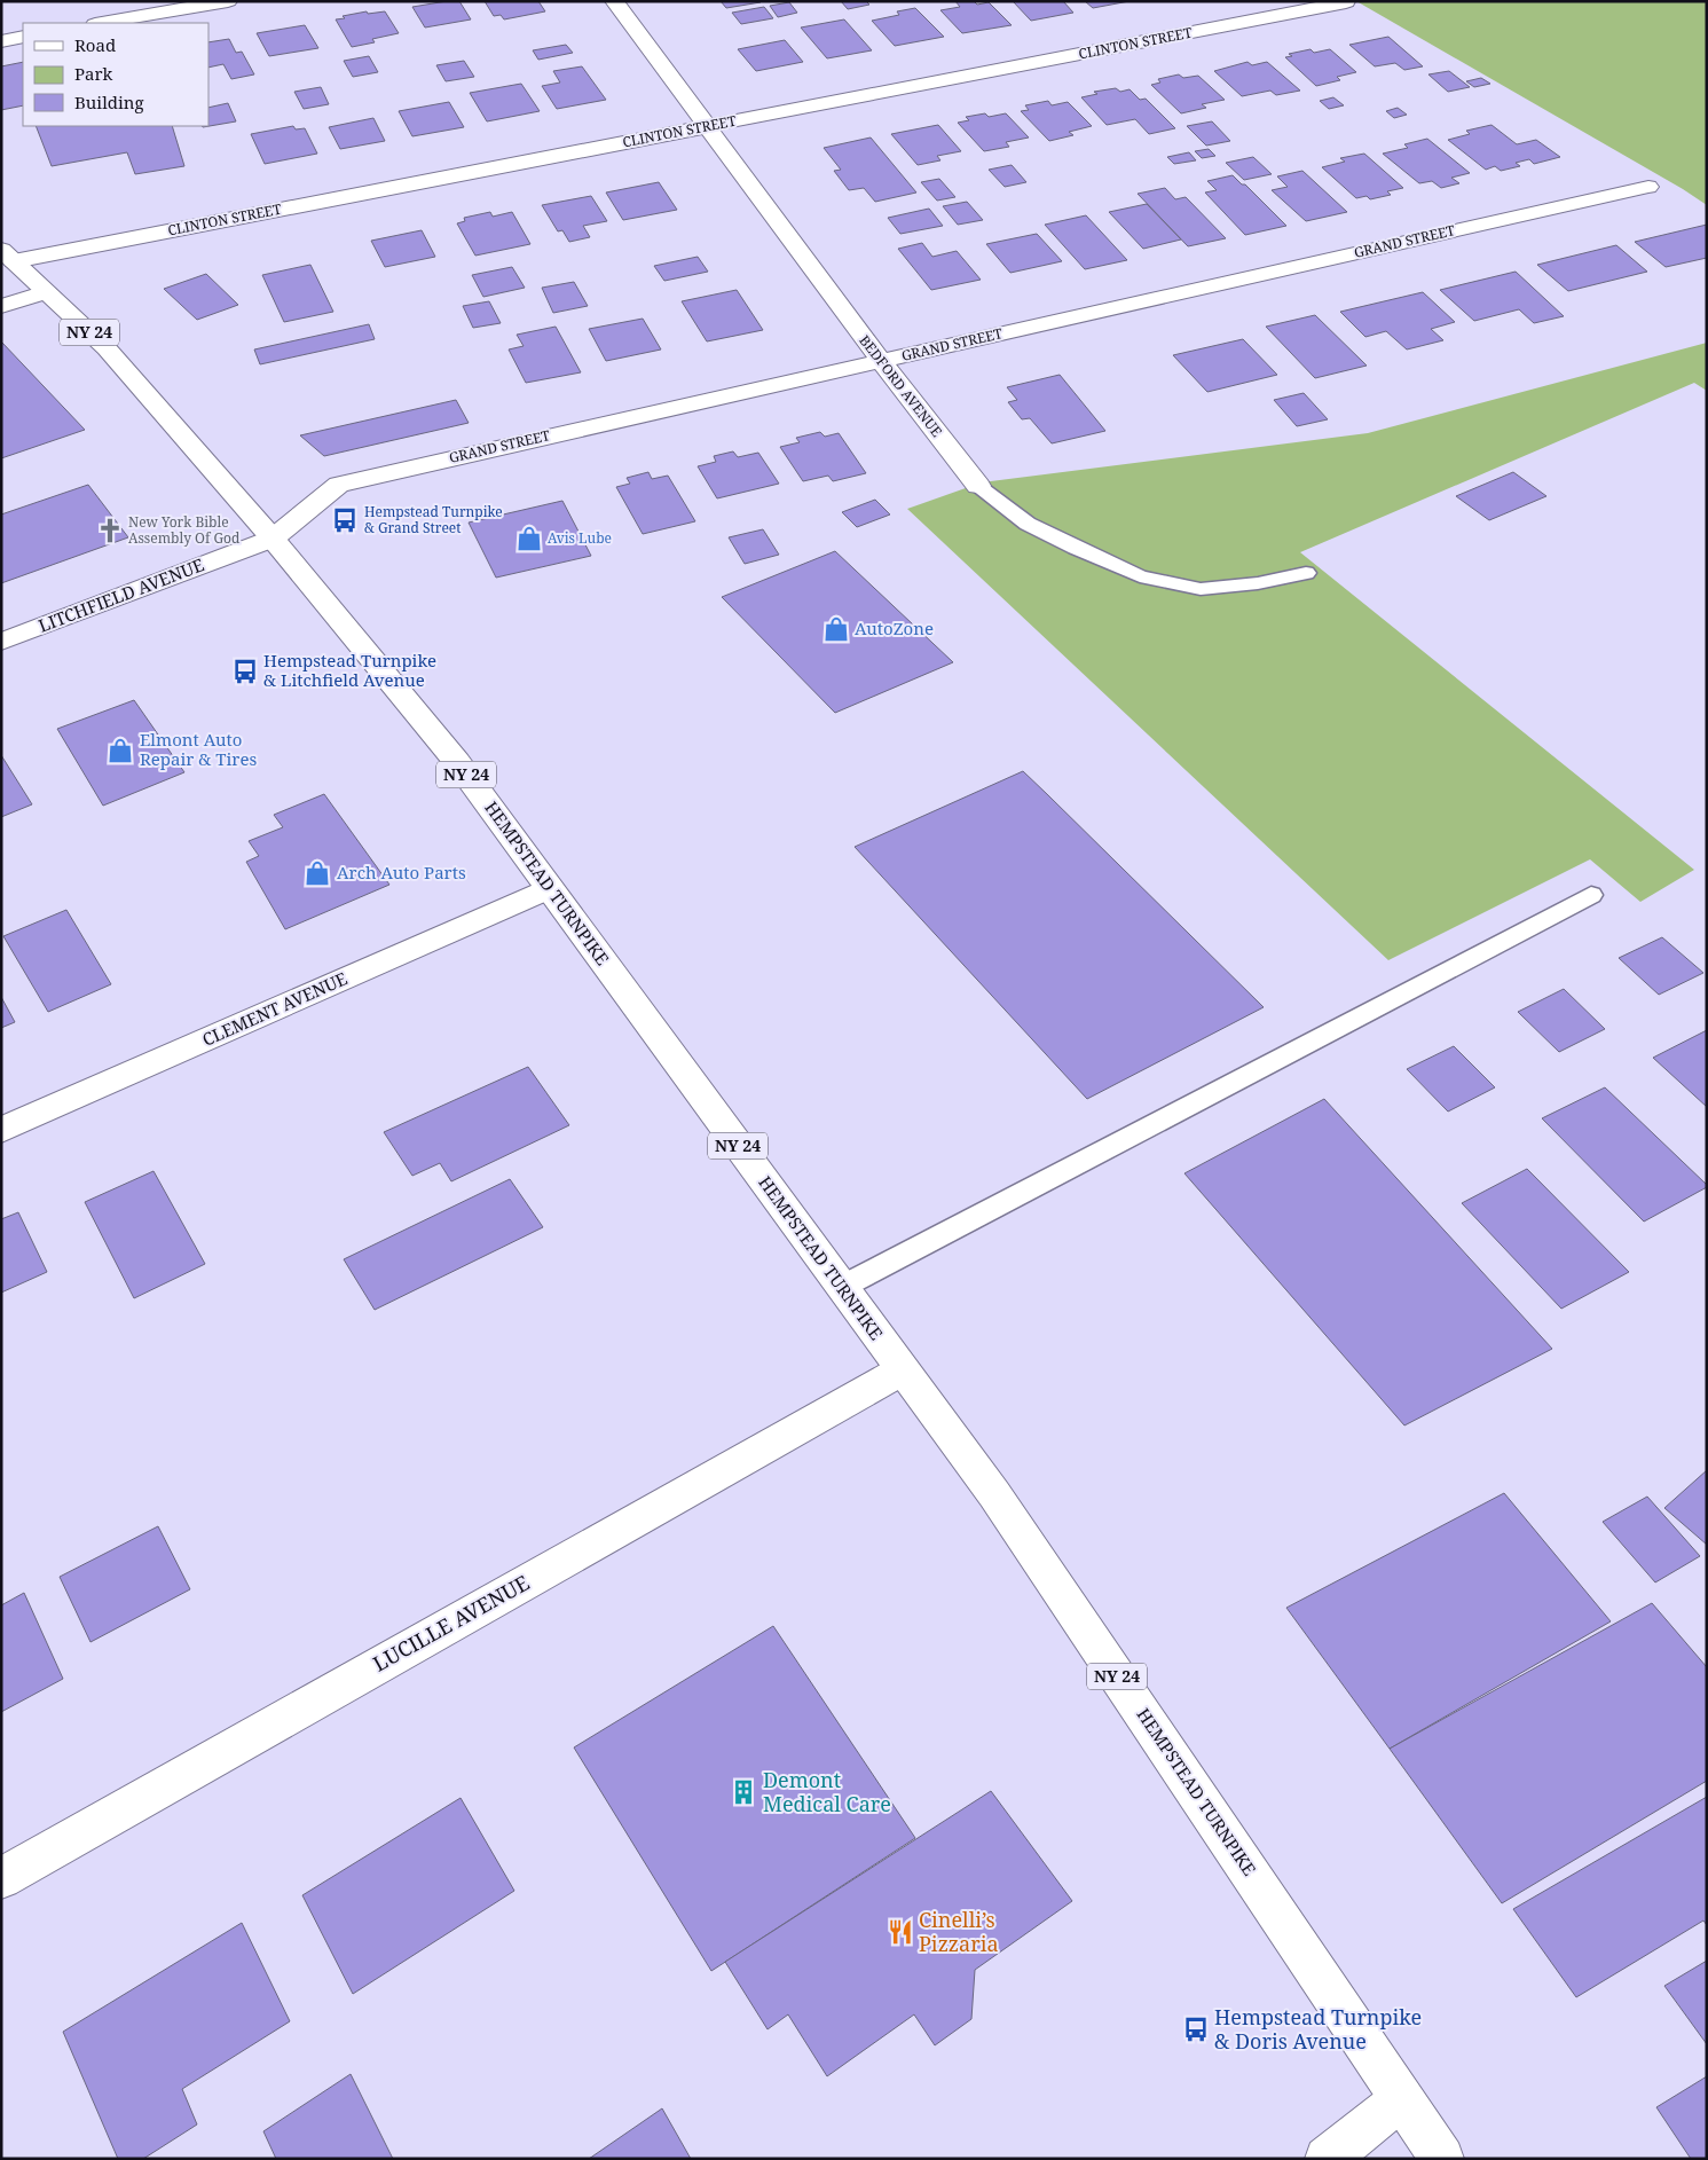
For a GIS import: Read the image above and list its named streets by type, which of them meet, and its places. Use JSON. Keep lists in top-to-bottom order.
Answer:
{
  "streets": {
    "street": [
      "CLINTON STREET",
      "GRAND STREET",
      "NY 24",
      "BEDFORD AVENUE",
      "LITCHFIELD AVENUE",
      "HEMPSTEAD TURNPIKE",
      "CLEMENT AVENUE",
      "LUCILLE AVENUE"
    ]
  },
  "crossings": [
    ["CLINTON STREET", "BEDFORD AVENUE"],
    ["CLINTON STREET", "HEMPSTEAD TURNPIKE"],
    ["GRAND STREET", "BEDFORD AVENUE"],
    ["GRAND STREET", "LITCHFIELD AVENUE"],
    ["GRAND STREET", "HEMPSTEAD TURNPIKE"],
    ["LITCHFIELD AVENUE", "HEMPSTEAD TURNPIKE"],
    ["HEMPSTEAD TURNPIKE", "CLEMENT AVENUE"],
    ["HEMPSTEAD TURNPIKE", "LUCILLE AVENUE"]
  ],
  "places": {
    "bus stop": ["Hempstead Turnpike & Grand Street", "Hempstead Turnpike & Litchfield Avenue", "Hempstead Turnpike & Doris Avenue"],
    "church": ["New York Bible Assembly Of God"],
    "shop": [
      "Avis Lube",
      "AutoZone",
      "Elmont Auto Repair & Tires",
      "Arch Auto Parts"
    ],
    "building": ["Demont Medical Care"],
    "restaurant": ["Cinelli’s Pizzaria"]
  },
  "legend": ["Road", "Park", "Building"]
}
